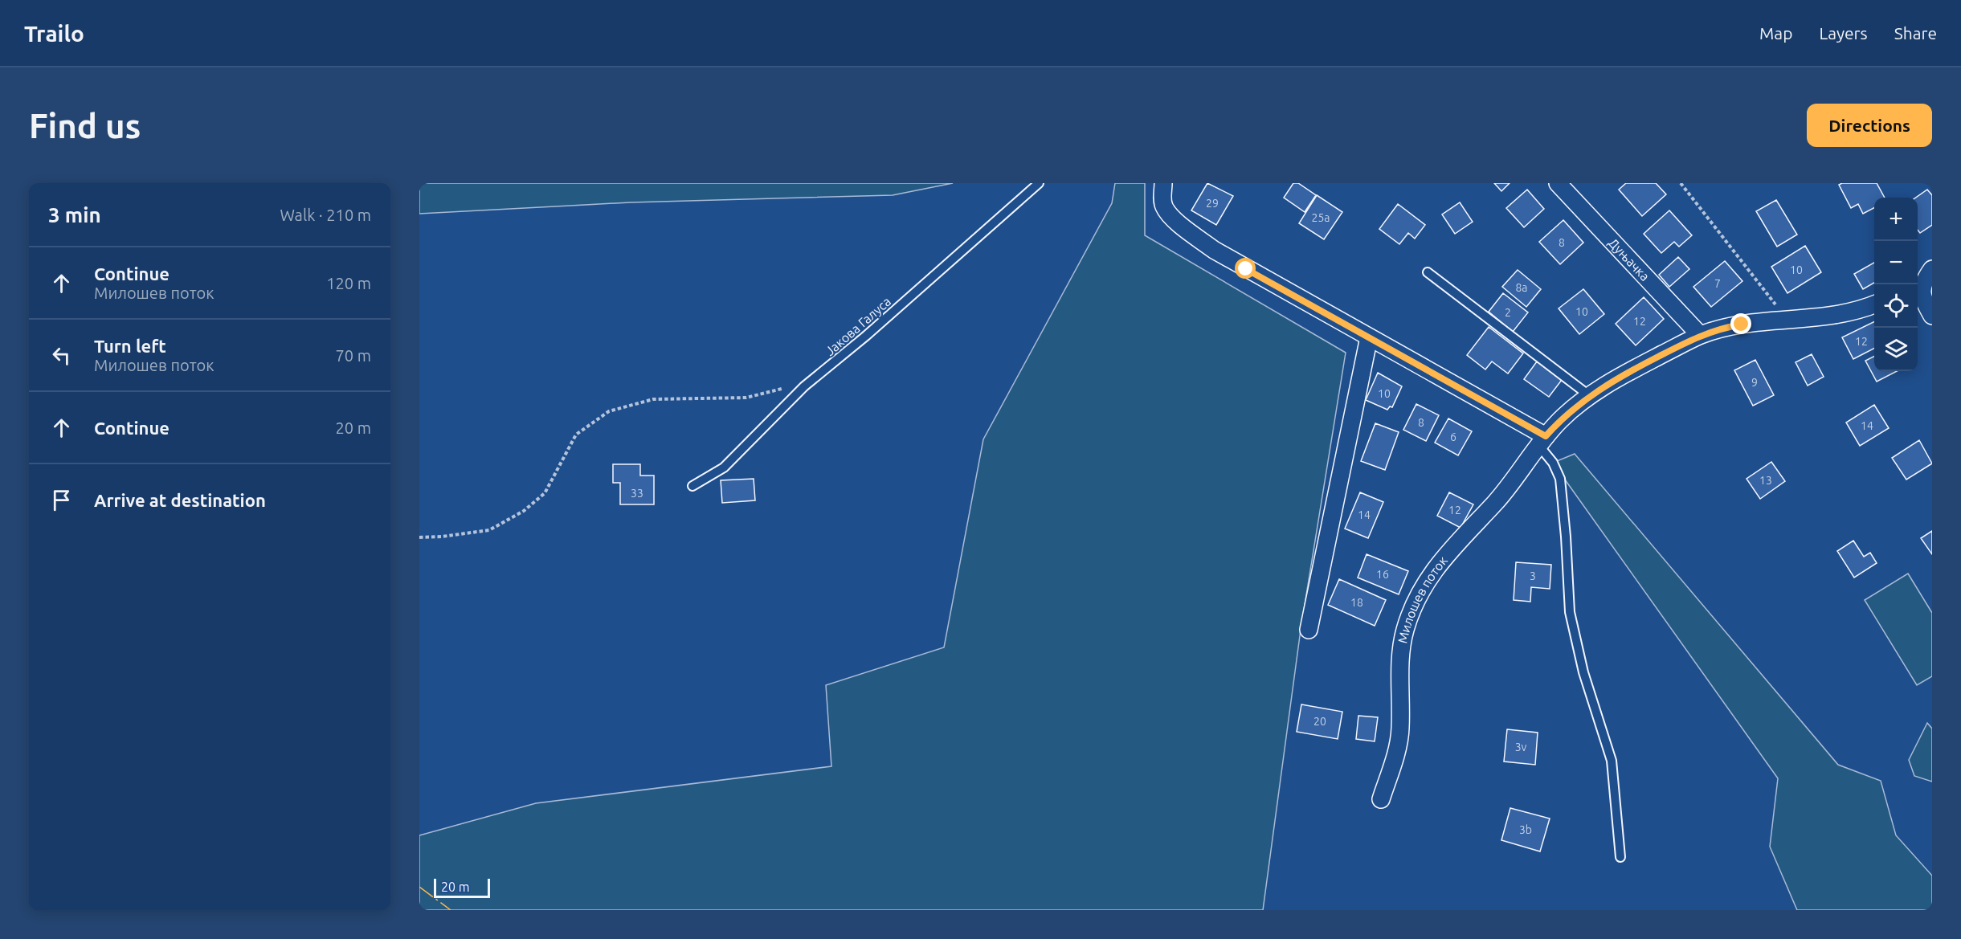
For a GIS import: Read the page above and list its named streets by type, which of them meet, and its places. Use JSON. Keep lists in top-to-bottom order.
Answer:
{
  "streets": {
    "street": ["Дуњачка", "Милошев поток"],
    "lane": ["Јакова Галуса"]
  },
  "crossings": [
    ["Дуњачка", "Милошев поток"]
  ],
  "house_numbers": [
    "29",
    "25a",
    "8",
    "10",
    "7",
    "8a",
    "10",
    "2",
    "12",
    "12",
    "9",
    "10",
    "8",
    "14",
    "6",
    "13",
    "33",
    "12",
    "14",
    "16",
    "3",
    "18",
    "20",
    "3v",
    "3b"
  ],
  "scale_bar": "20 m",
  "page": {
    "header": "Trailo",
    "nav": ["Map", "Layers", "Share"],
    "buttons": "Directions",
    "title": "Find us",
    "heading": ["3 min", "Walk · 210 m"],
    "map_buttons": ["+", "−"],
    "list": [
      ["Continue", "Милошев поток", "120 m"],
      ["Turn left", "Милошев поток", "70 m"],
      ["Continue", "20 m"],
      "Arrive at destination"
    ],
    "scale": "20 m"
  }
}
